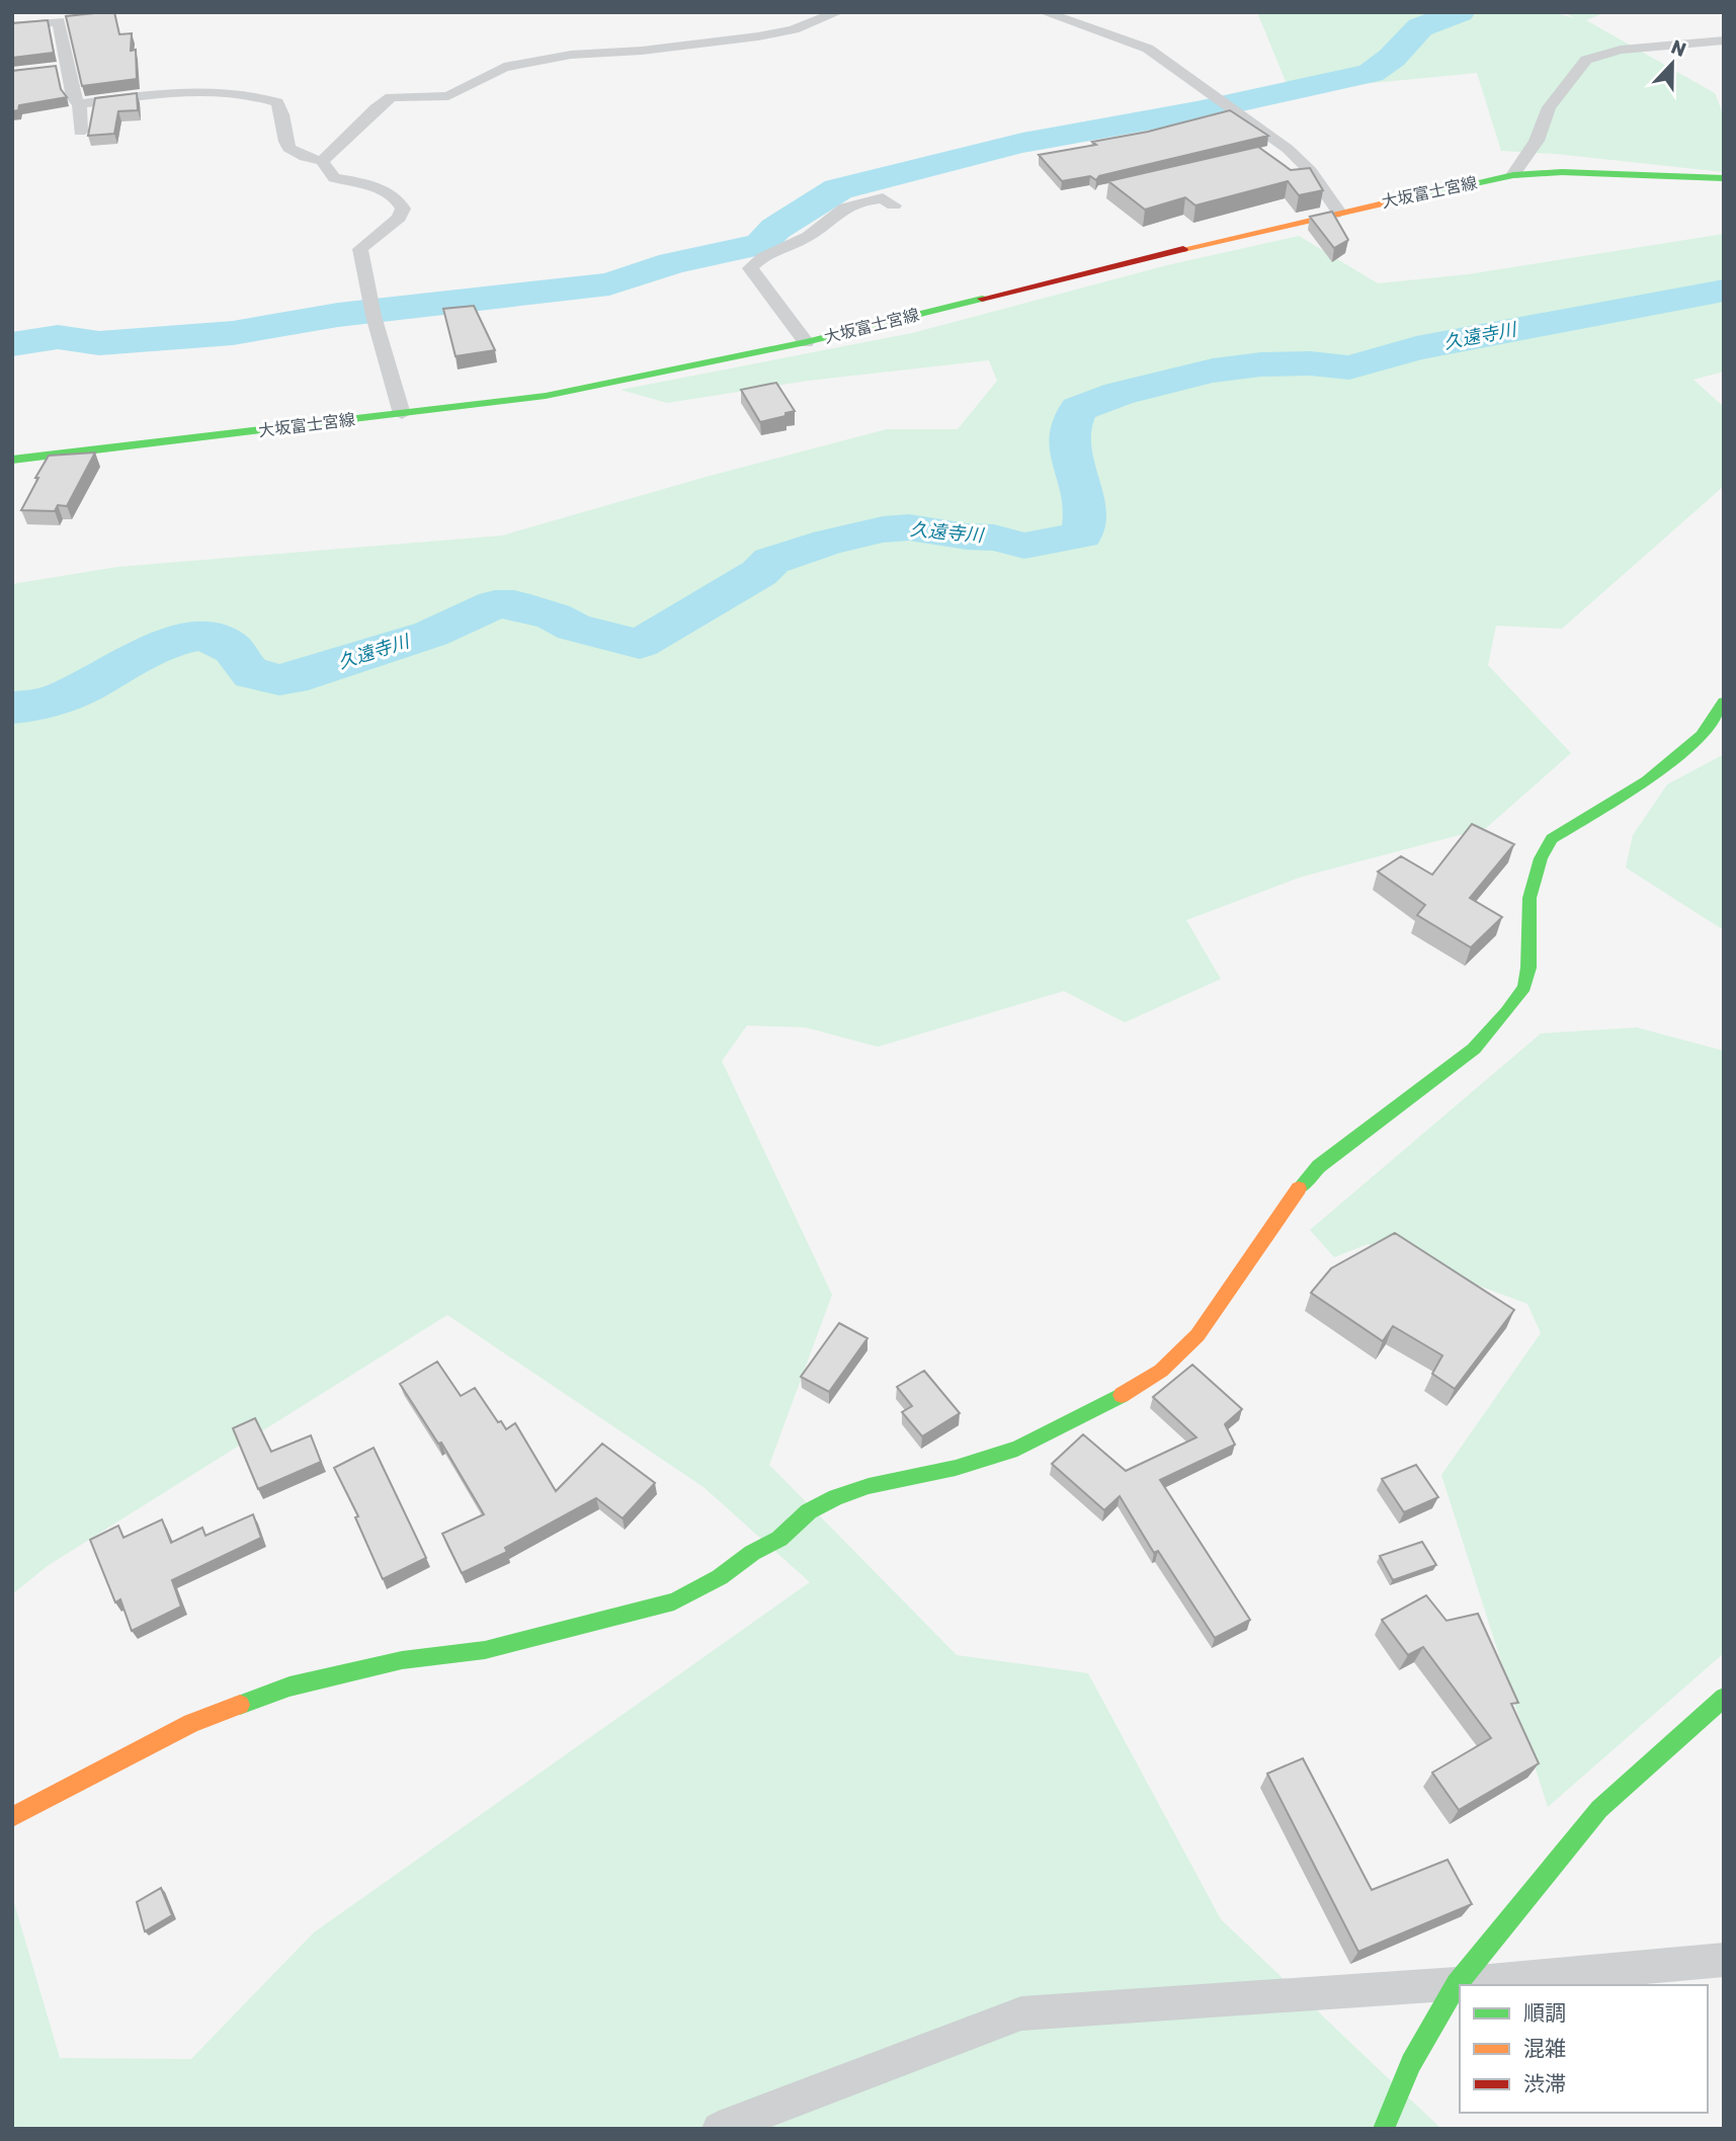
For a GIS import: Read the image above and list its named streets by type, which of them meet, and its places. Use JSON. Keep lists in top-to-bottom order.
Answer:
{
  "streets": {
    "street": ["大坂富士宮線"]
  },
  "water": ["久遠寺川"],
  "legend": ["順調", "混雑", "渋滞"],
  "north": "top"
}
